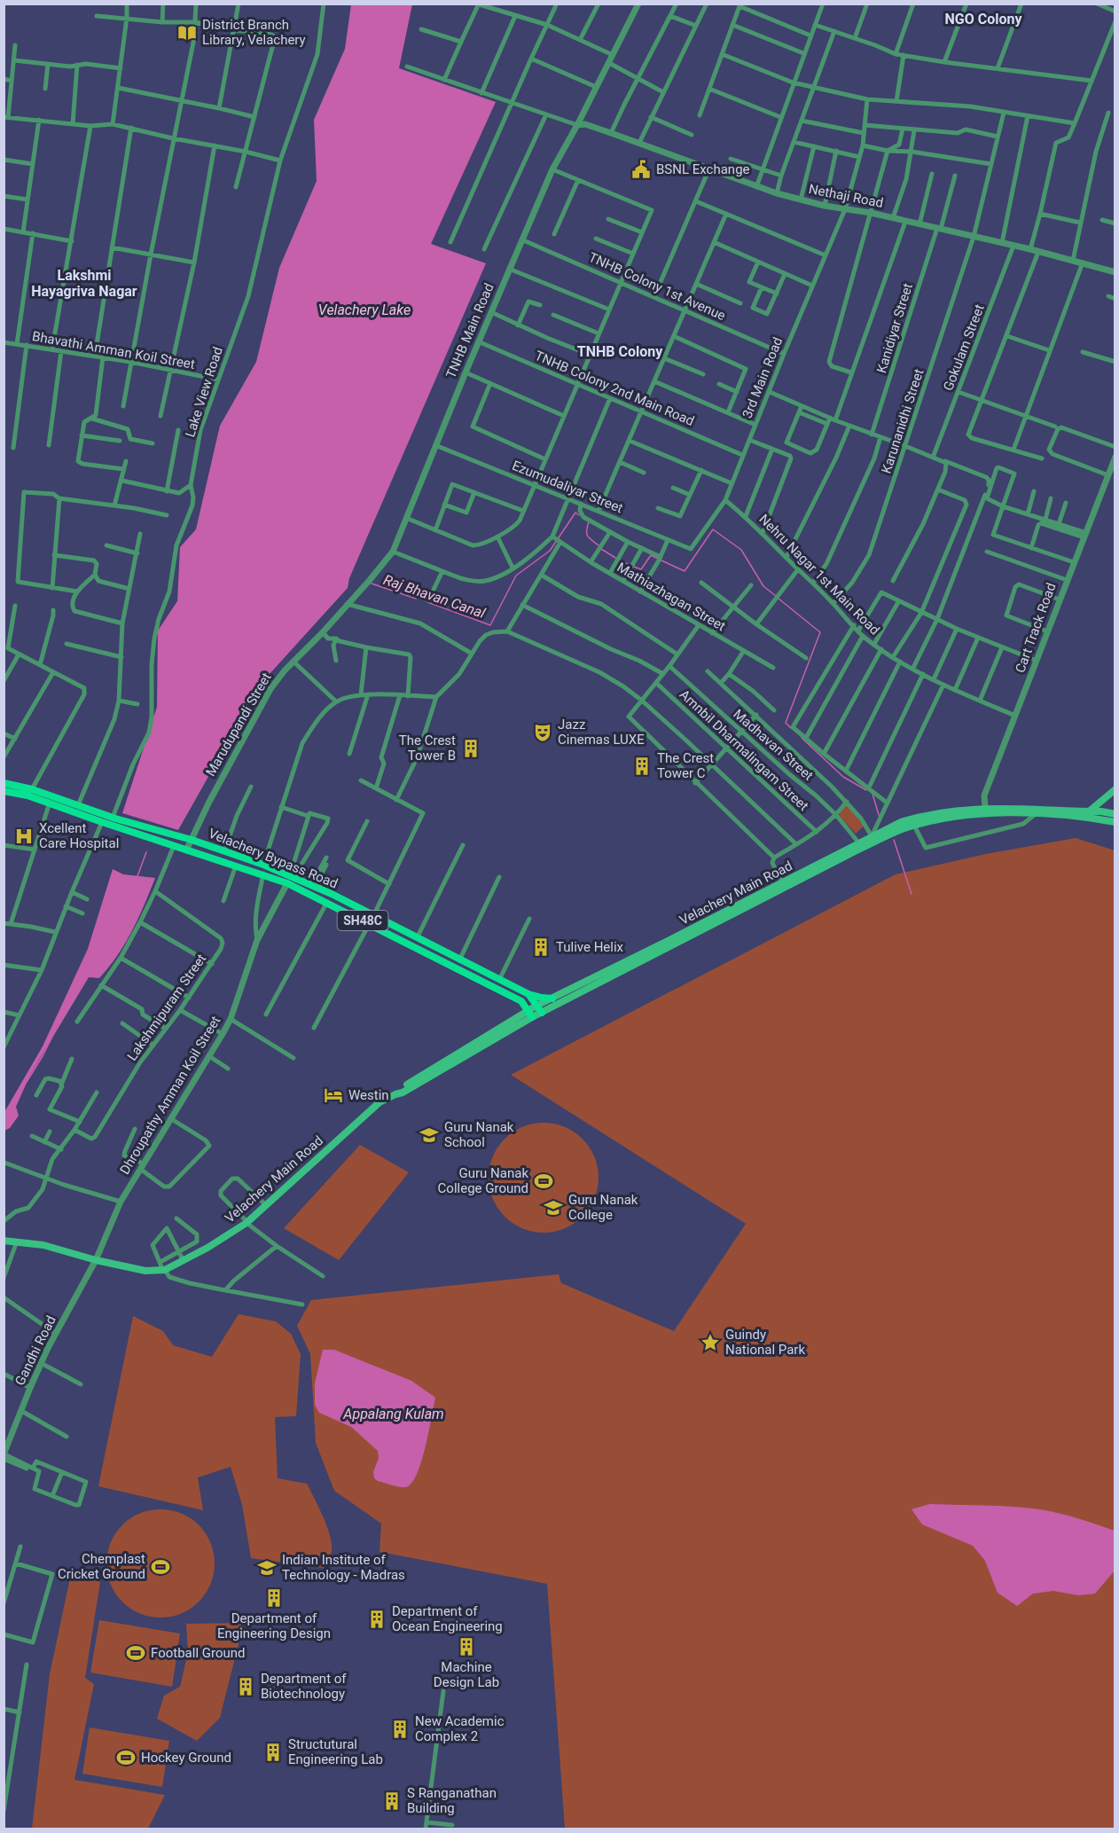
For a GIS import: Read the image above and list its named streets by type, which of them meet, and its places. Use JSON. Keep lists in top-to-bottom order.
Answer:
{
  "streets": {
    "main road": ["Velachery Bypass Road", "Velachery Main Road", "SH48C"],
    "street": [
      "Nethaji Road",
      "TNHB Colony 1st Avenue",
      "Kanidiyar Street",
      "TNHB Main Road",
      "Gokulam Street",
      "Bhavathi Amman Koil Street",
      "3rd Main Road",
      "TNHB Colony 2nd Main Road",
      "Lake View Road",
      "Karunanidhi Street",
      "Ezumudaliyar Street",
      "Nehru Nagar 1st Main Road",
      "Mathiazhagan Street",
      "Cart Track Road",
      "Marudupandi Street",
      "Madhavan Street",
      "Amnbil Dharmalingam Street",
      "Lakshmipuram Street",
      "Dhroupathy Amman Koil Street",
      "Gandhi Road"
    ]
  },
  "crossings": [
    ["Nethaji Road", "Kanidiyar Street"],
    ["Nethaji Road", "TNHB Main Road"],
    ["Nethaji Road", "Gokulam Street"],
    ["Nethaji Road", "3rd Main Road"],
    ["Nethaji Road", "Karunanidhi Street"],
    ["TNHB Colony 1st Avenue", "TNHB Main Road"],
    ["TNHB Colony 1st Avenue", "3rd Main Road"],
    ["TNHB Main Road", "TNHB Colony 2nd Main Road"],
    ["TNHB Main Road", "Ezumudaliyar Street"],
    ["TNHB Main Road", "Marudupandi Street"],
    ["Bhavathi Amman Koil Street", "Lake View Road"],
    ["3rd Main Road", "TNHB Colony 2nd Main Road"],
    ["3rd Main Road", "Ezumudaliyar Street"],
    ["3rd Main Road", "Nehru Nagar 1st Main Road"],
    ["Lake View Road", "Velachery Bypass Road"],
    ["Karunanidhi Street", "Nehru Nagar 1st Main Road"],
    ["Nehru Nagar 1st Main Road", "Cart Track Road"],
    ["Cart Track Road", "Velachery Main Road"],
    ["Marudupandi Street", "Velachery Bypass Road"],
    ["Madhavan Street", "Velachery Main Road"],
    ["Velachery Bypass Road", "Velachery Main Road"],
    ["Velachery Bypass Road", "Dhroupathy Amman Koil Street"],
    ["Velachery Main Road", "Dhroupathy Amman Koil Street"],
    ["Velachery Main Road", "Gandhi Road"],
    ["Dhroupathy Amman Koil Street", "Gandhi Road"]
  ],
  "districts": ["NGO Colony", "Lakshmi Hayagriva Nagar", "TNHB Colony"],
  "water": ["Velachery Lake", "Raj Bhavan Canal", "Appalang Kulam"],
  "places": {
    "library": ["District Branch Library, Velachery"],
    "public building": ["BSNL Exchange"],
    "theatre": ["Jazz Cinemas LUXE"],
    "building": [
      "The Crest Tower B",
      "The Crest Tower C",
      "Tulive Helix",
      "Department of Engineering Design",
      "Department of Ocean Engineering",
      "Machine Design Lab",
      "Department of Biotechnology",
      "New Academic Complex 2",
      "Structutural Engineering Lab",
      "S Ranganathan Building"
    ],
    "hospital": ["Xcellent Care Hospital"],
    "hotel": ["Westin"],
    "school or university": ["Guru Nanak School", "Guru Nanak College", "Indian Institute of Technology - Madras"],
    "sports": [
      "Guru Nanak College Ground",
      "Chemplast Cricket Ground",
      "Football Ground",
      "Hockey Ground"
    ],
    "place": ["Guindy National Park"]
  }
}
